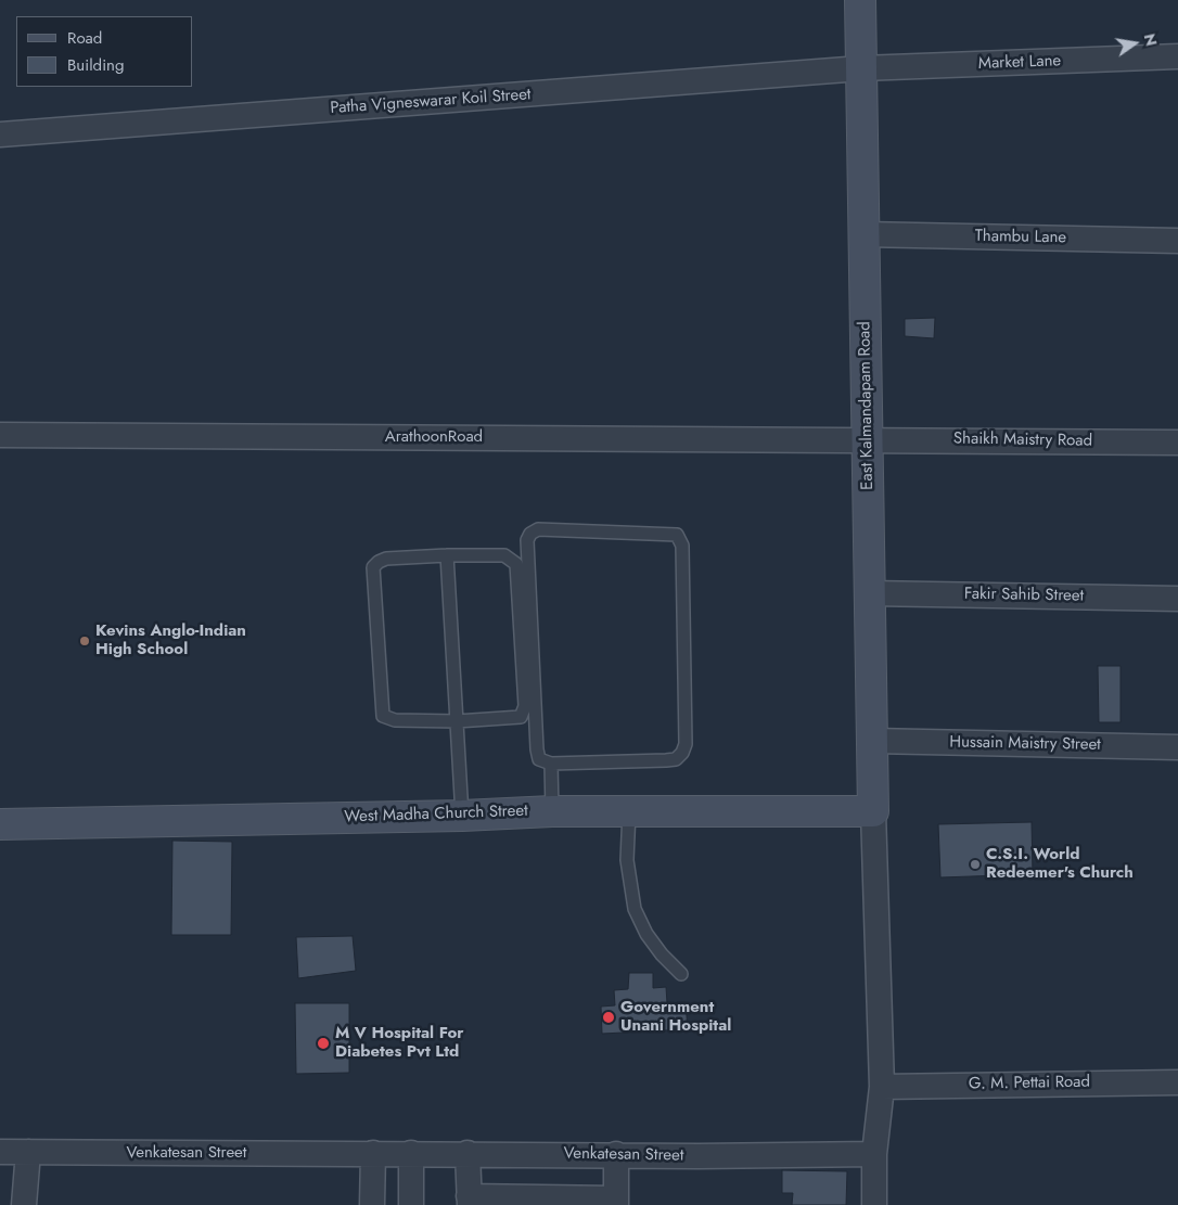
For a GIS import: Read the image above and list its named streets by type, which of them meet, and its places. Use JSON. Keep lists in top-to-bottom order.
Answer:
{
  "streets": {
    "main road": ["East Kalmandapam Road", "West Madha Church Street"],
    "street": [
      "Market Lane",
      "Patha Vigneswarar Koil Street",
      "Thambu Lane",
      "ArathoonRoad",
      "Shaikh Maistry Road",
      "Fakir Sahib Street",
      "Hussain Maistry Street",
      "G. M. Pettai Road",
      "Venkatesan Street"
    ]
  },
  "crossings": [
    ["Market Lane", "Patha Vigneswarar Koil Street"],
    ["Market Lane", "East Kalmandapam Road"],
    ["Patha Vigneswarar Koil Street", "East Kalmandapam Road"],
    ["Thambu Lane", "East Kalmandapam Road"],
    ["East Kalmandapam Road", "ArathoonRoad"],
    ["East Kalmandapam Road", "Shaikh Maistry Road"],
    ["East Kalmandapam Road", "Fakir Sahib Street"],
    ["East Kalmandapam Road", "Hussain Maistry Street"],
    ["East Kalmandapam Road", "West Madha Church Street"],
    ["ArathoonRoad", "Shaikh Maistry Road"]
  ],
  "places": [
    "Kevins Anglo-Indian High School",
    "C.S.I. World Redeemer's Church",
    "Government Unani Hospital",
    "M V Hospital For Diabetes Pvt Ltd"
  ],
  "legend": ["Road", "Building"],
  "north": "right"
}
